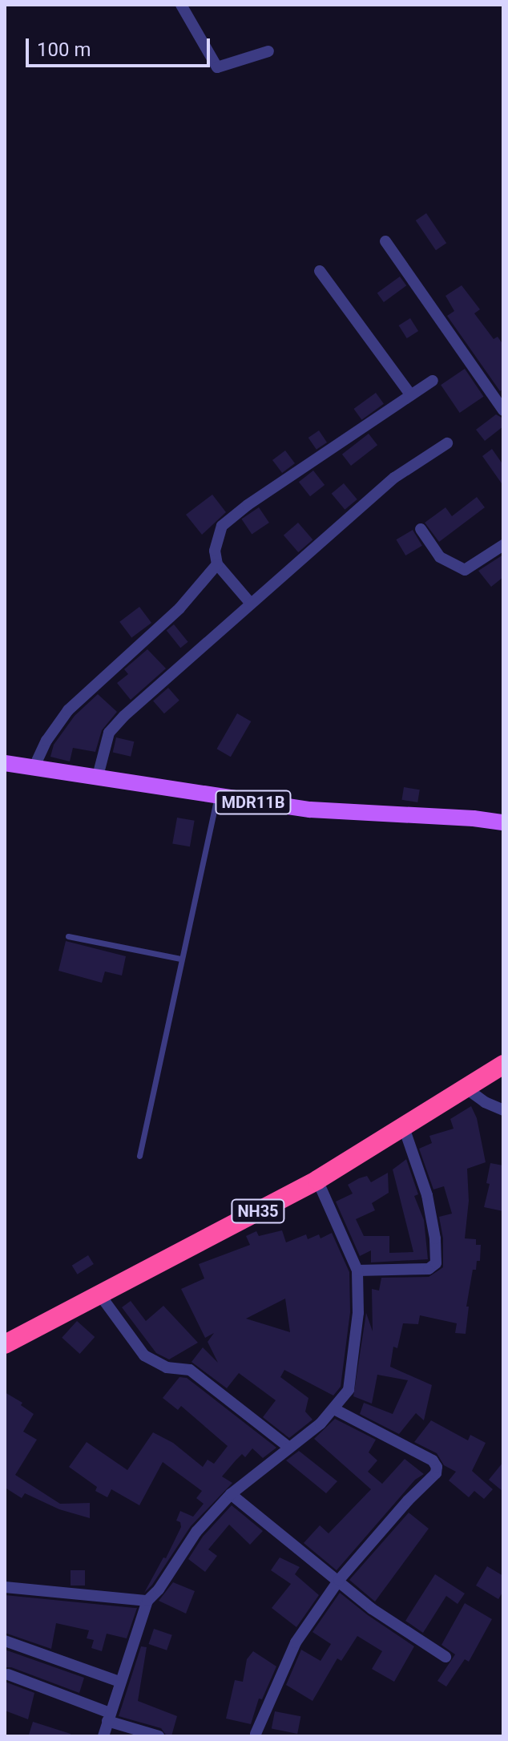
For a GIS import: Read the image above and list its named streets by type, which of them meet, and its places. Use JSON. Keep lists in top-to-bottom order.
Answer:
{
  "streets": {
    "highway": ["NH35"],
    "main road": ["MDR11B"]
  },
  "scale_bar": "100 m"
}
